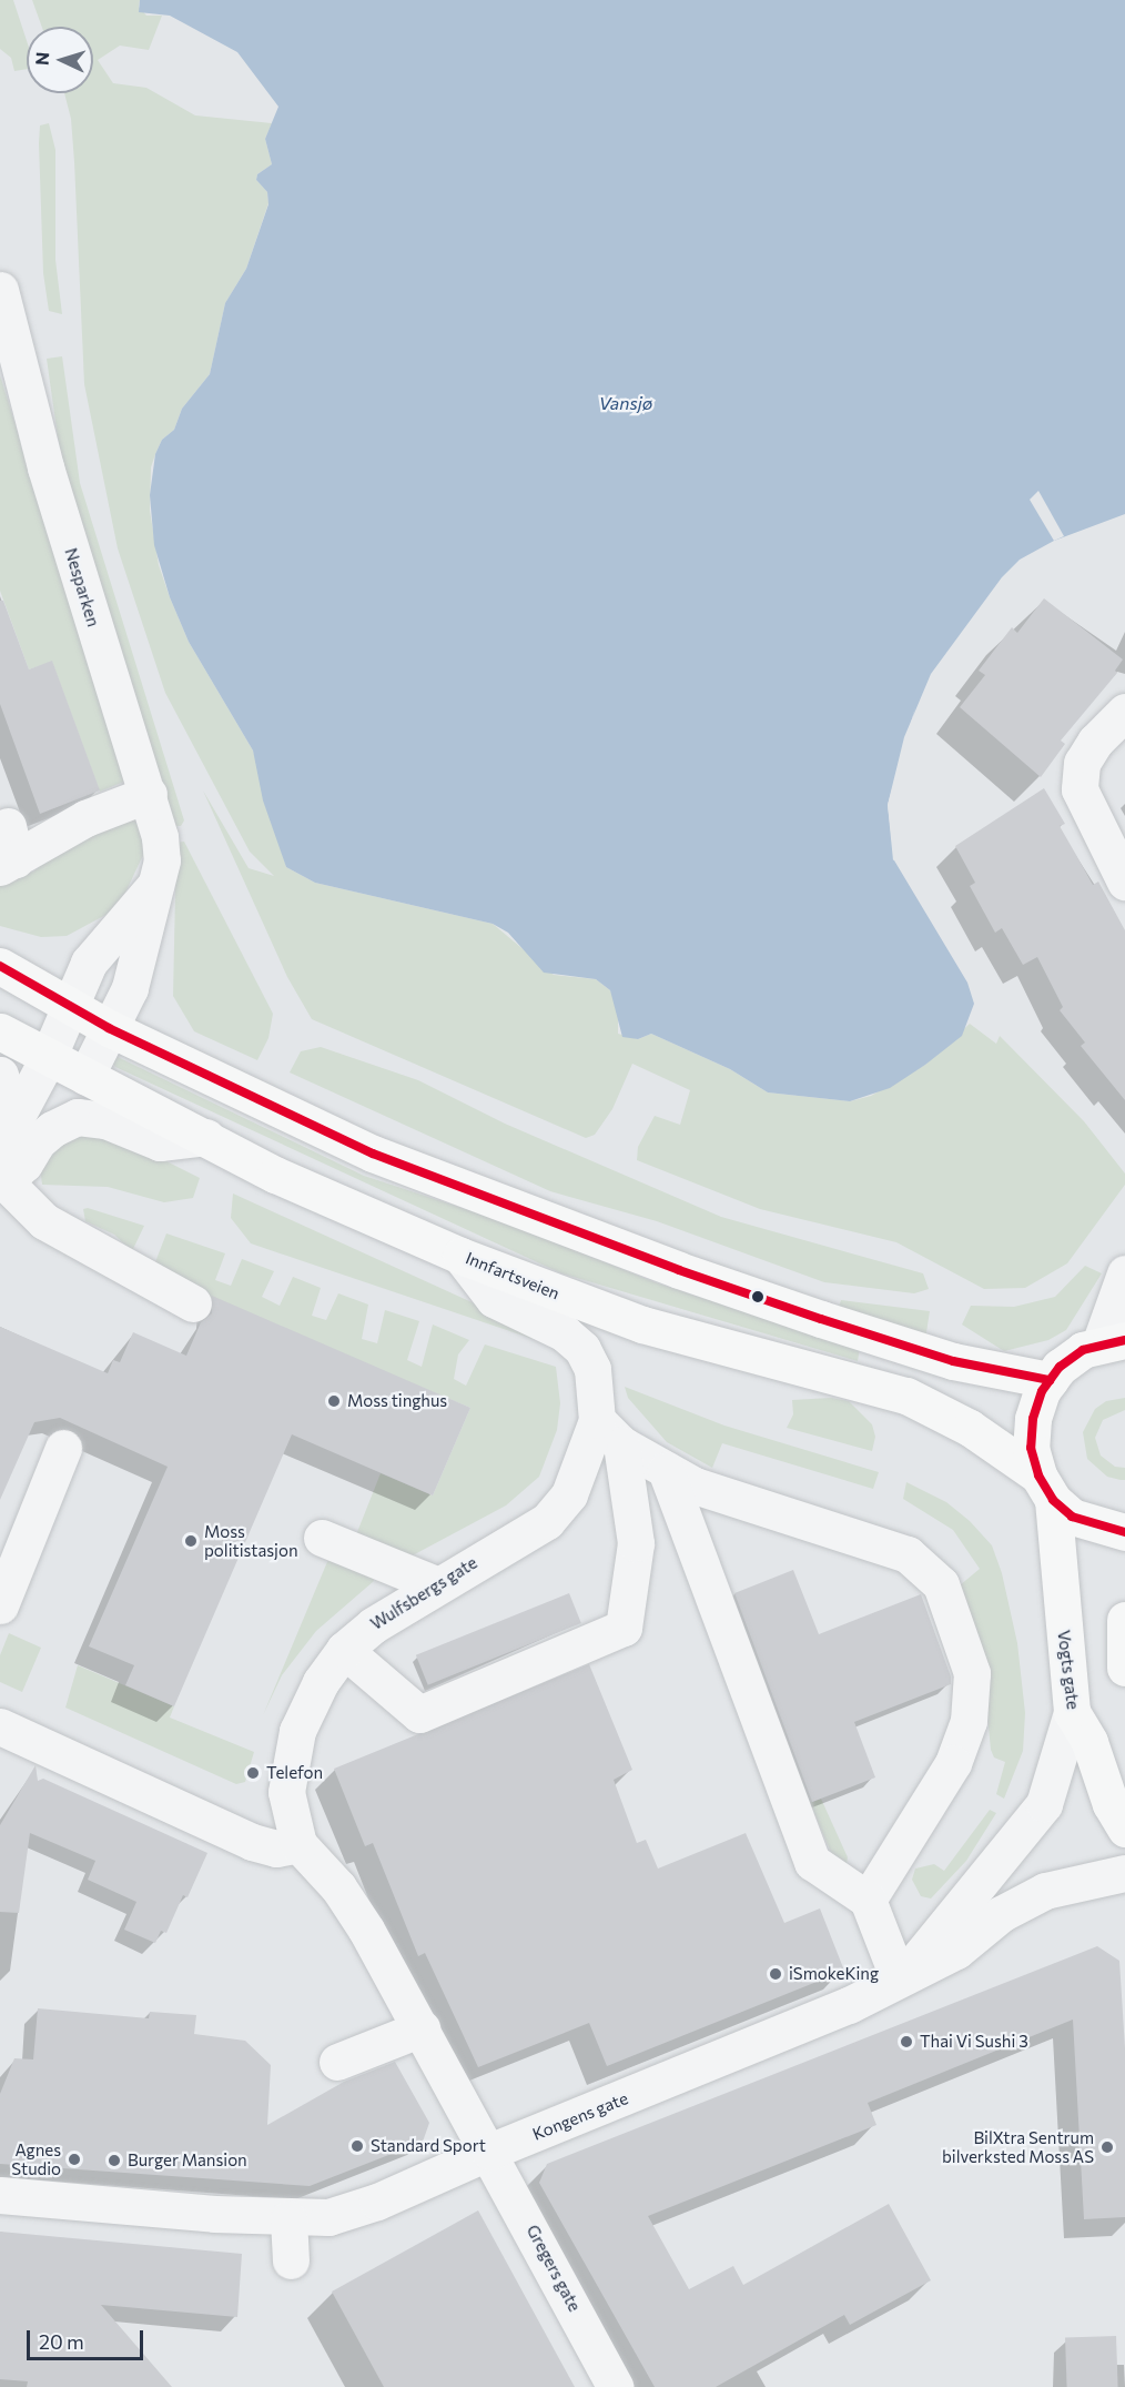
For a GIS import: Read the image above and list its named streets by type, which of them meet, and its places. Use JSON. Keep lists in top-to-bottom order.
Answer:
{
  "streets": {
    "highway": ["Innfartsveien", "Vogts gate"],
    "street": [
      "Nesparken",
      "Wulfsbergs gate",
      "Kongens gate",
      "Gregers gate"
    ]
  },
  "crossings": [
    ["Nesparken", "Innfartsveien"],
    ["Innfartsveien", "Wulfsbergs gate"],
    ["Innfartsveien", "Vogts gate"],
    ["Wulfsbergs gate", "Kongens gate"],
    ["Wulfsbergs gate", "Gregers gate"],
    ["Kongens gate", "Gregers gate"]
  ],
  "water": ["Vansjø"],
  "places": [
    "Moss tinghus",
    "Moss politistasjon",
    "Telefon",
    "iSmokeKing",
    "Thai Vi Sushi 3",
    "Standard Sport",
    "BilXtra Sentrum bilverksted Moss AS",
    "Agnes Studio",
    "Burger Mansion"
  ],
  "scale_bar": "20 m",
  "north": "left"
}
